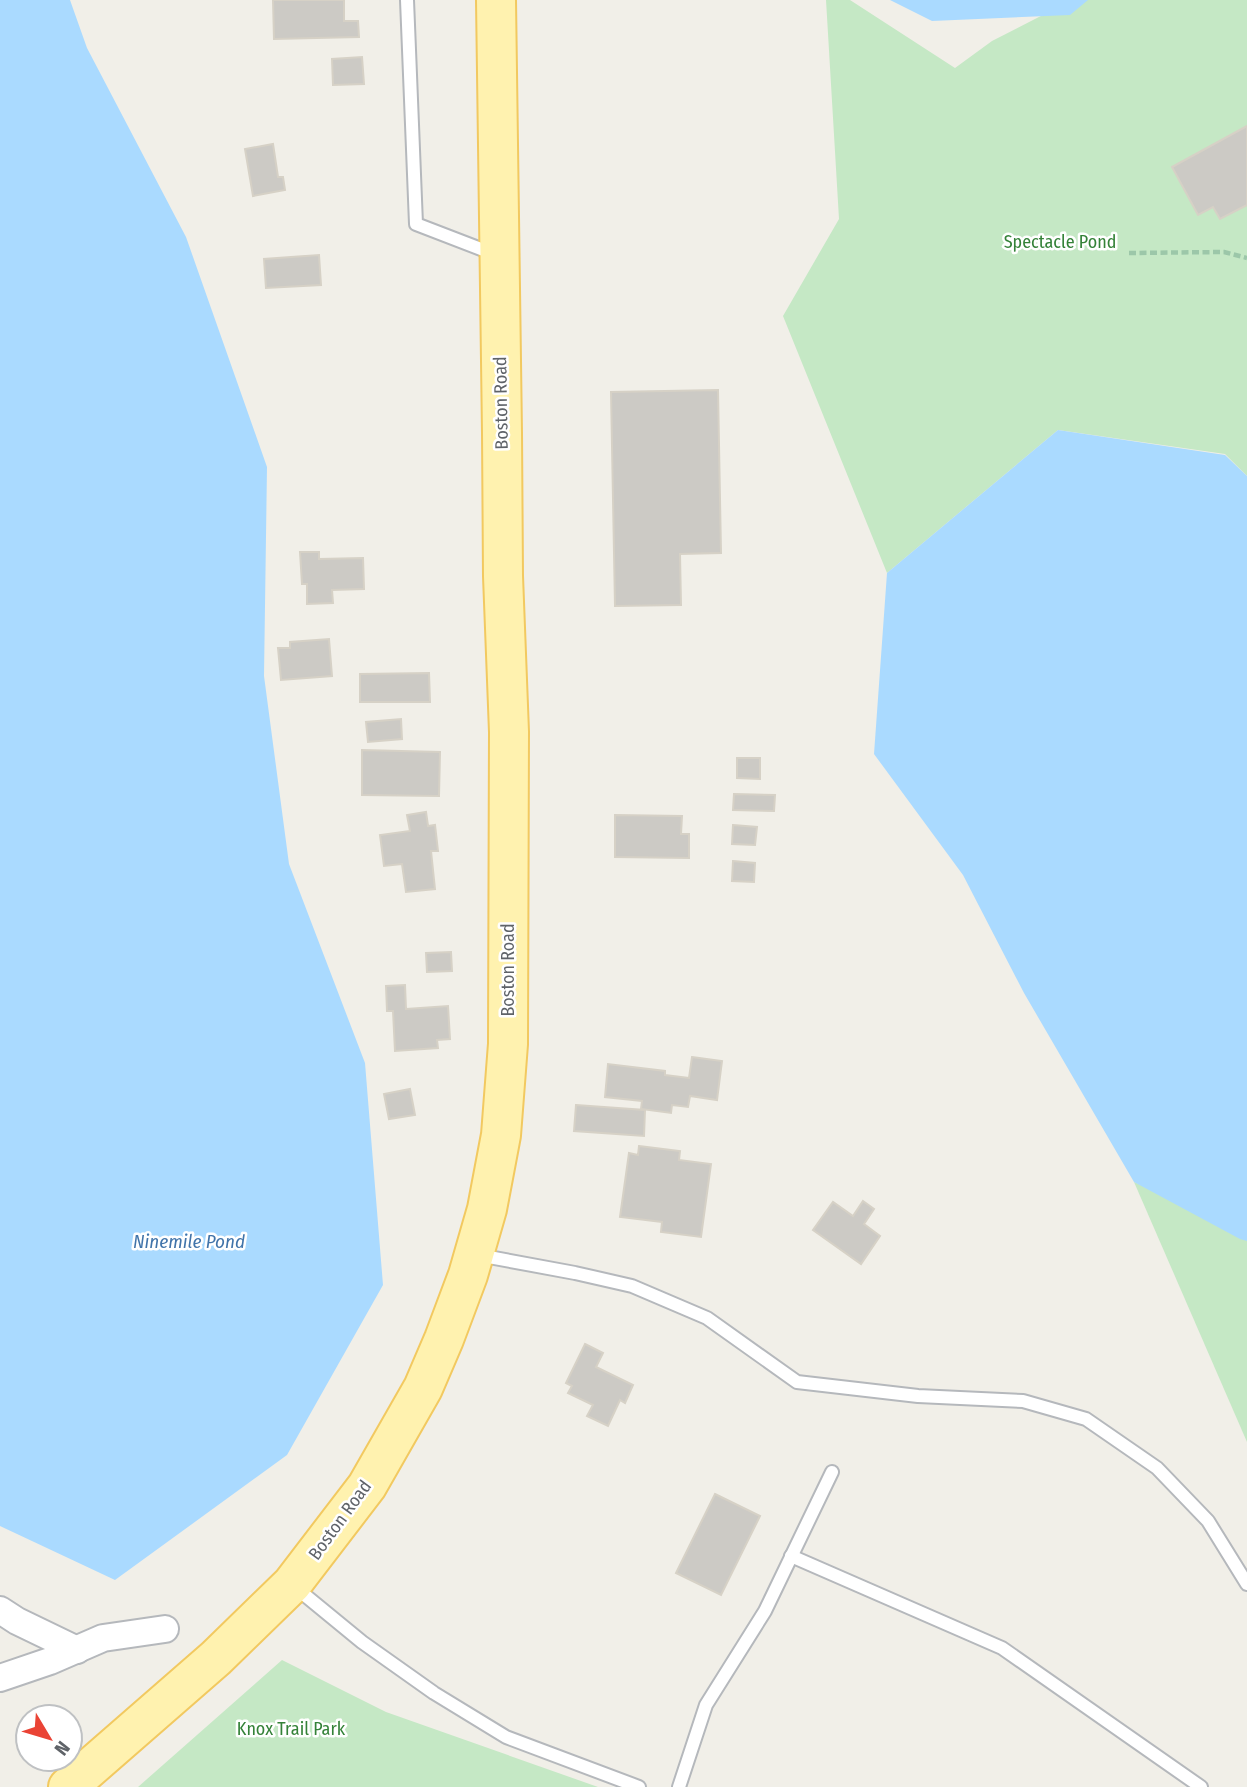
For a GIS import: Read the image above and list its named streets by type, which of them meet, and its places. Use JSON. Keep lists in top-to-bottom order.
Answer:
{
  "streets": {
    "main road": ["Boston Road"]
  },
  "water": ["Ninemile Pond"],
  "parks": ["Spectacle Pond", "Knox Trail Park"],
  "north": "bottom right"
}
